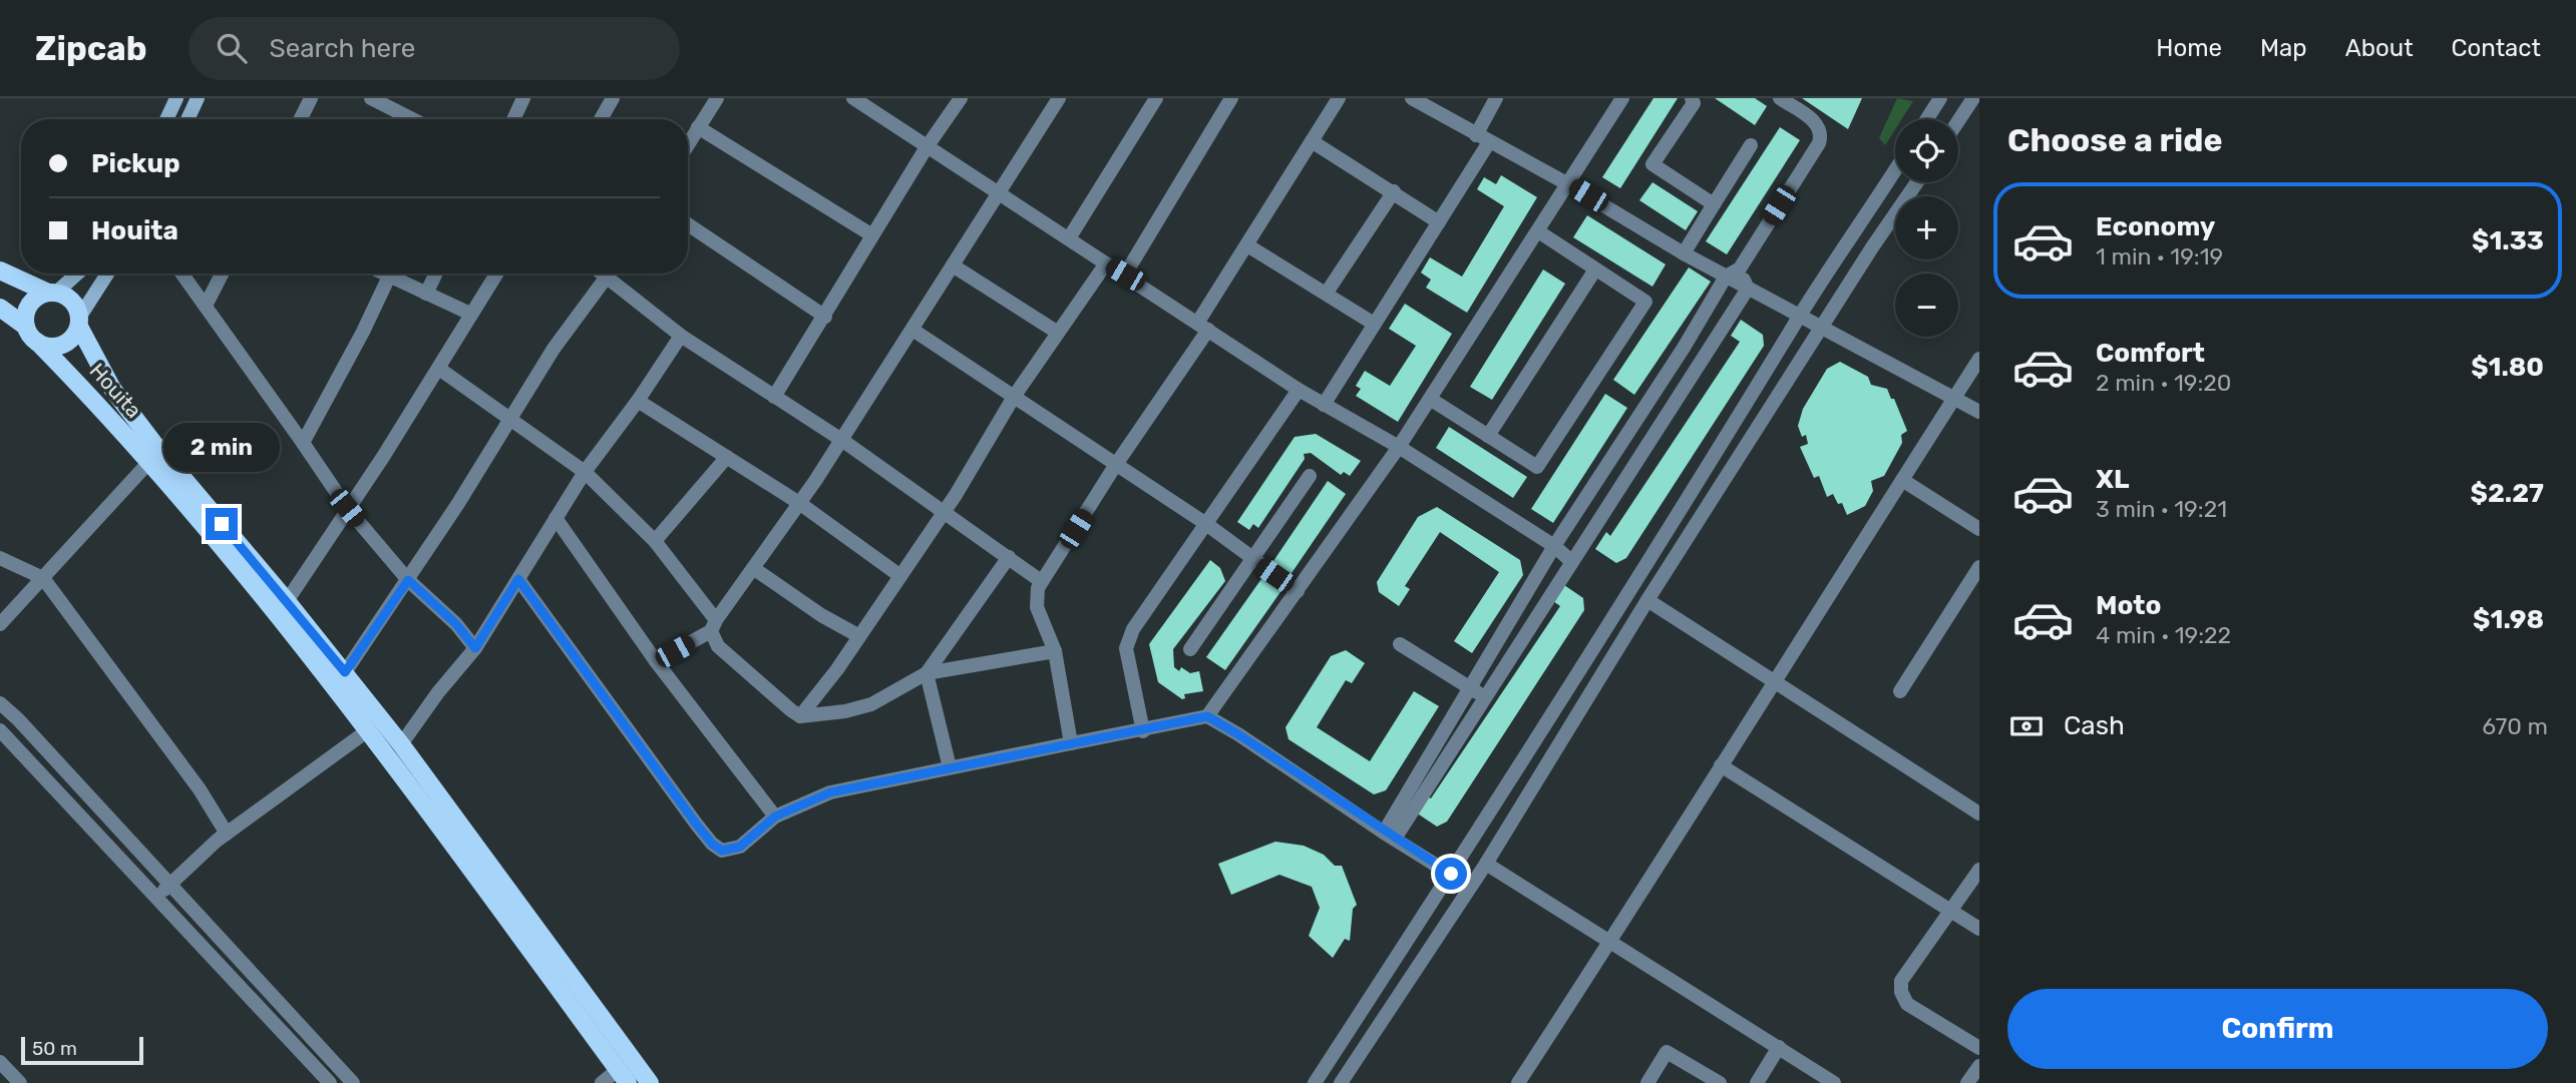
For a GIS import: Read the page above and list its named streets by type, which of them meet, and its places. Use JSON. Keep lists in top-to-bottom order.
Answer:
{
  "streets": {
    "main road": ["Houita"]
  },
  "scale_bar": "50 m",
  "page": {
    "header": "Zipcab",
    "search": "Search here",
    "nav": [
      "Home",
      "Map",
      "About",
      "Contact"
    ],
    "heading": "Choose a ride",
    "map_buttons": ["+", "−"],
    "banner": ["Pickup", "Houita"],
    "list": [
      {
        "name": "Economy",
        "note": "1 min · 19:19",
        "value": "$1.33"
      },
      {
        "name": "Comfort",
        "note": "2 min · 19:20",
        "value": "$1.80"
      },
      {
        "name": "XL",
        "note": "3 min · 19:21",
        "value": "$2.27"
      },
      {
        "name": "Moto",
        "note": "4 min · 19:22",
        "value": "$1.98"
      }
    ],
    "bubble": "2 min",
    "pay": ["Cash", "670 m"],
    "buttons": "Confirm",
    "scale": "50 m"
  }
}
